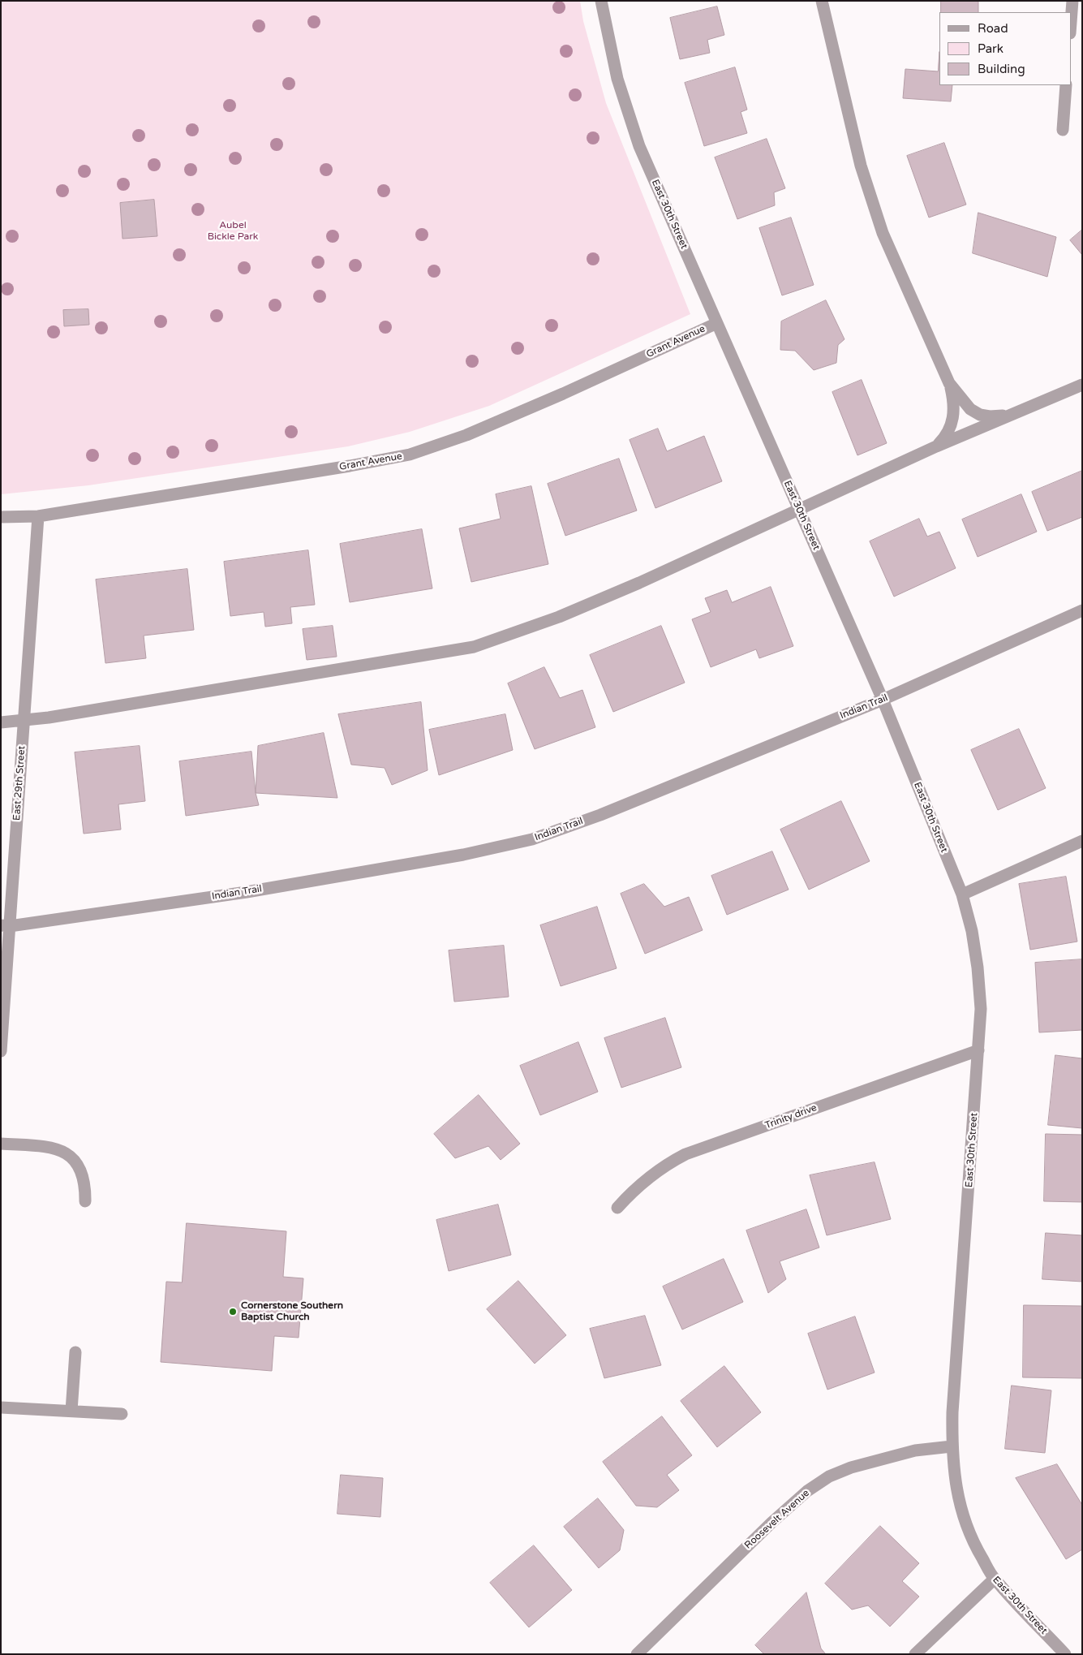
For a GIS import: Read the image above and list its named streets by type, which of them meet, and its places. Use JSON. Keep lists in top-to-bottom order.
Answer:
{
  "streets": {
    "street": [
      "East 30th Street",
      "Grant Avenue",
      "Indian Trail",
      "East 29th Street",
      "Trinity drive",
      "Roosevelt Avenue"
    ]
  },
  "crossings": [
    ["East 30th Street", "Grant Avenue"],
    ["East 30th Street", "Indian Trail"],
    ["East 30th Street", "Trinity drive"],
    ["East 30th Street", "Roosevelt Avenue"],
    ["Grant Avenue", "East 29th Street"],
    ["Indian Trail", "East 29th Street"]
  ],
  "parks": ["Aubel Bickle Park"],
  "places": ["Cornerstone Southern Baptist Church"],
  "legend": ["Road", "Park", "Building"]
}
